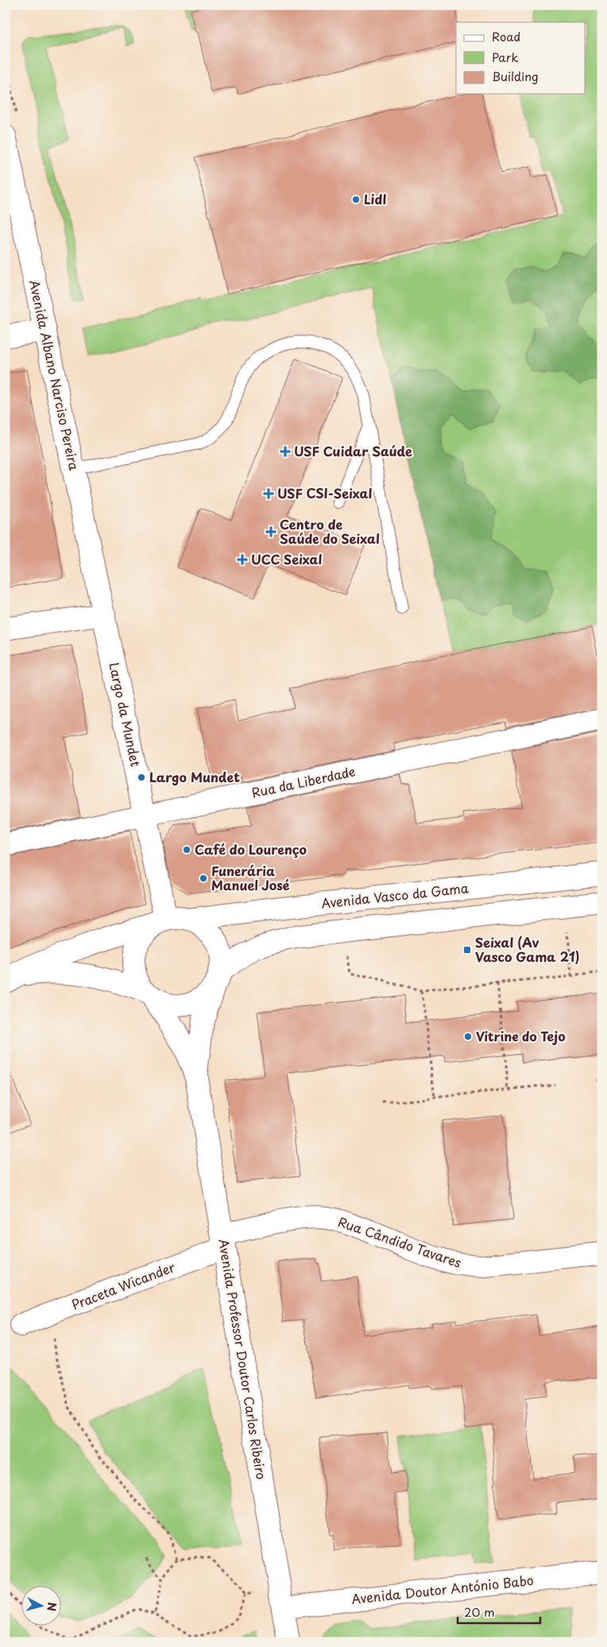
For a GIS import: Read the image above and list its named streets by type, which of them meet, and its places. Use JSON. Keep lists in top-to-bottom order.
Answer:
{
  "streets": {
    "street": [
      "Avenida Albano Narciso Pereira",
      "Largo da Mundet",
      "Rua da Liberdade",
      "Avenida Vasco da Gama",
      "Rua Cândido Tavares",
      "Praceta Wicander",
      "Avenida Professor Doutor Carlos Ribeiro",
      "Avenida Doutor António Babo"
    ]
  },
  "crossings": [
    ["Avenida Albano Narciso Pereira", "Largo da Mundet"],
    ["Largo da Mundet", "Rua da Liberdade"],
    ["Largo da Mundet", "Avenida Vasco da Gama"],
    ["Rua Cândido Tavares", "Praceta Wicander"],
    ["Rua Cândido Tavares", "Avenida Professor Doutor Carlos Ribeiro"],
    ["Praceta Wicander", "Avenida Professor Doutor Carlos Ribeiro"],
    ["Avenida Professor Doutor Carlos Ribeiro", "Avenida Doutor António Babo"]
  ],
  "places": {
    "other": [
      "Lidl",
      "Largo Mundet",
      "Café do Lourenço",
      "Funerária Manuel José",
      "Vitrine do Tejo"
    ],
    "health": [
      "USF Cuidar Saúde",
      "USF CSI-Seixal",
      "Centro de Saúde do Seixal",
      "UCC Seixal"
    ],
    "transit": ["Seixal (Av Vasco Gama 21)"]
  },
  "legend": ["Road", "Park", "Building"],
  "scale_bar": "20 m",
  "north": "right"
}
